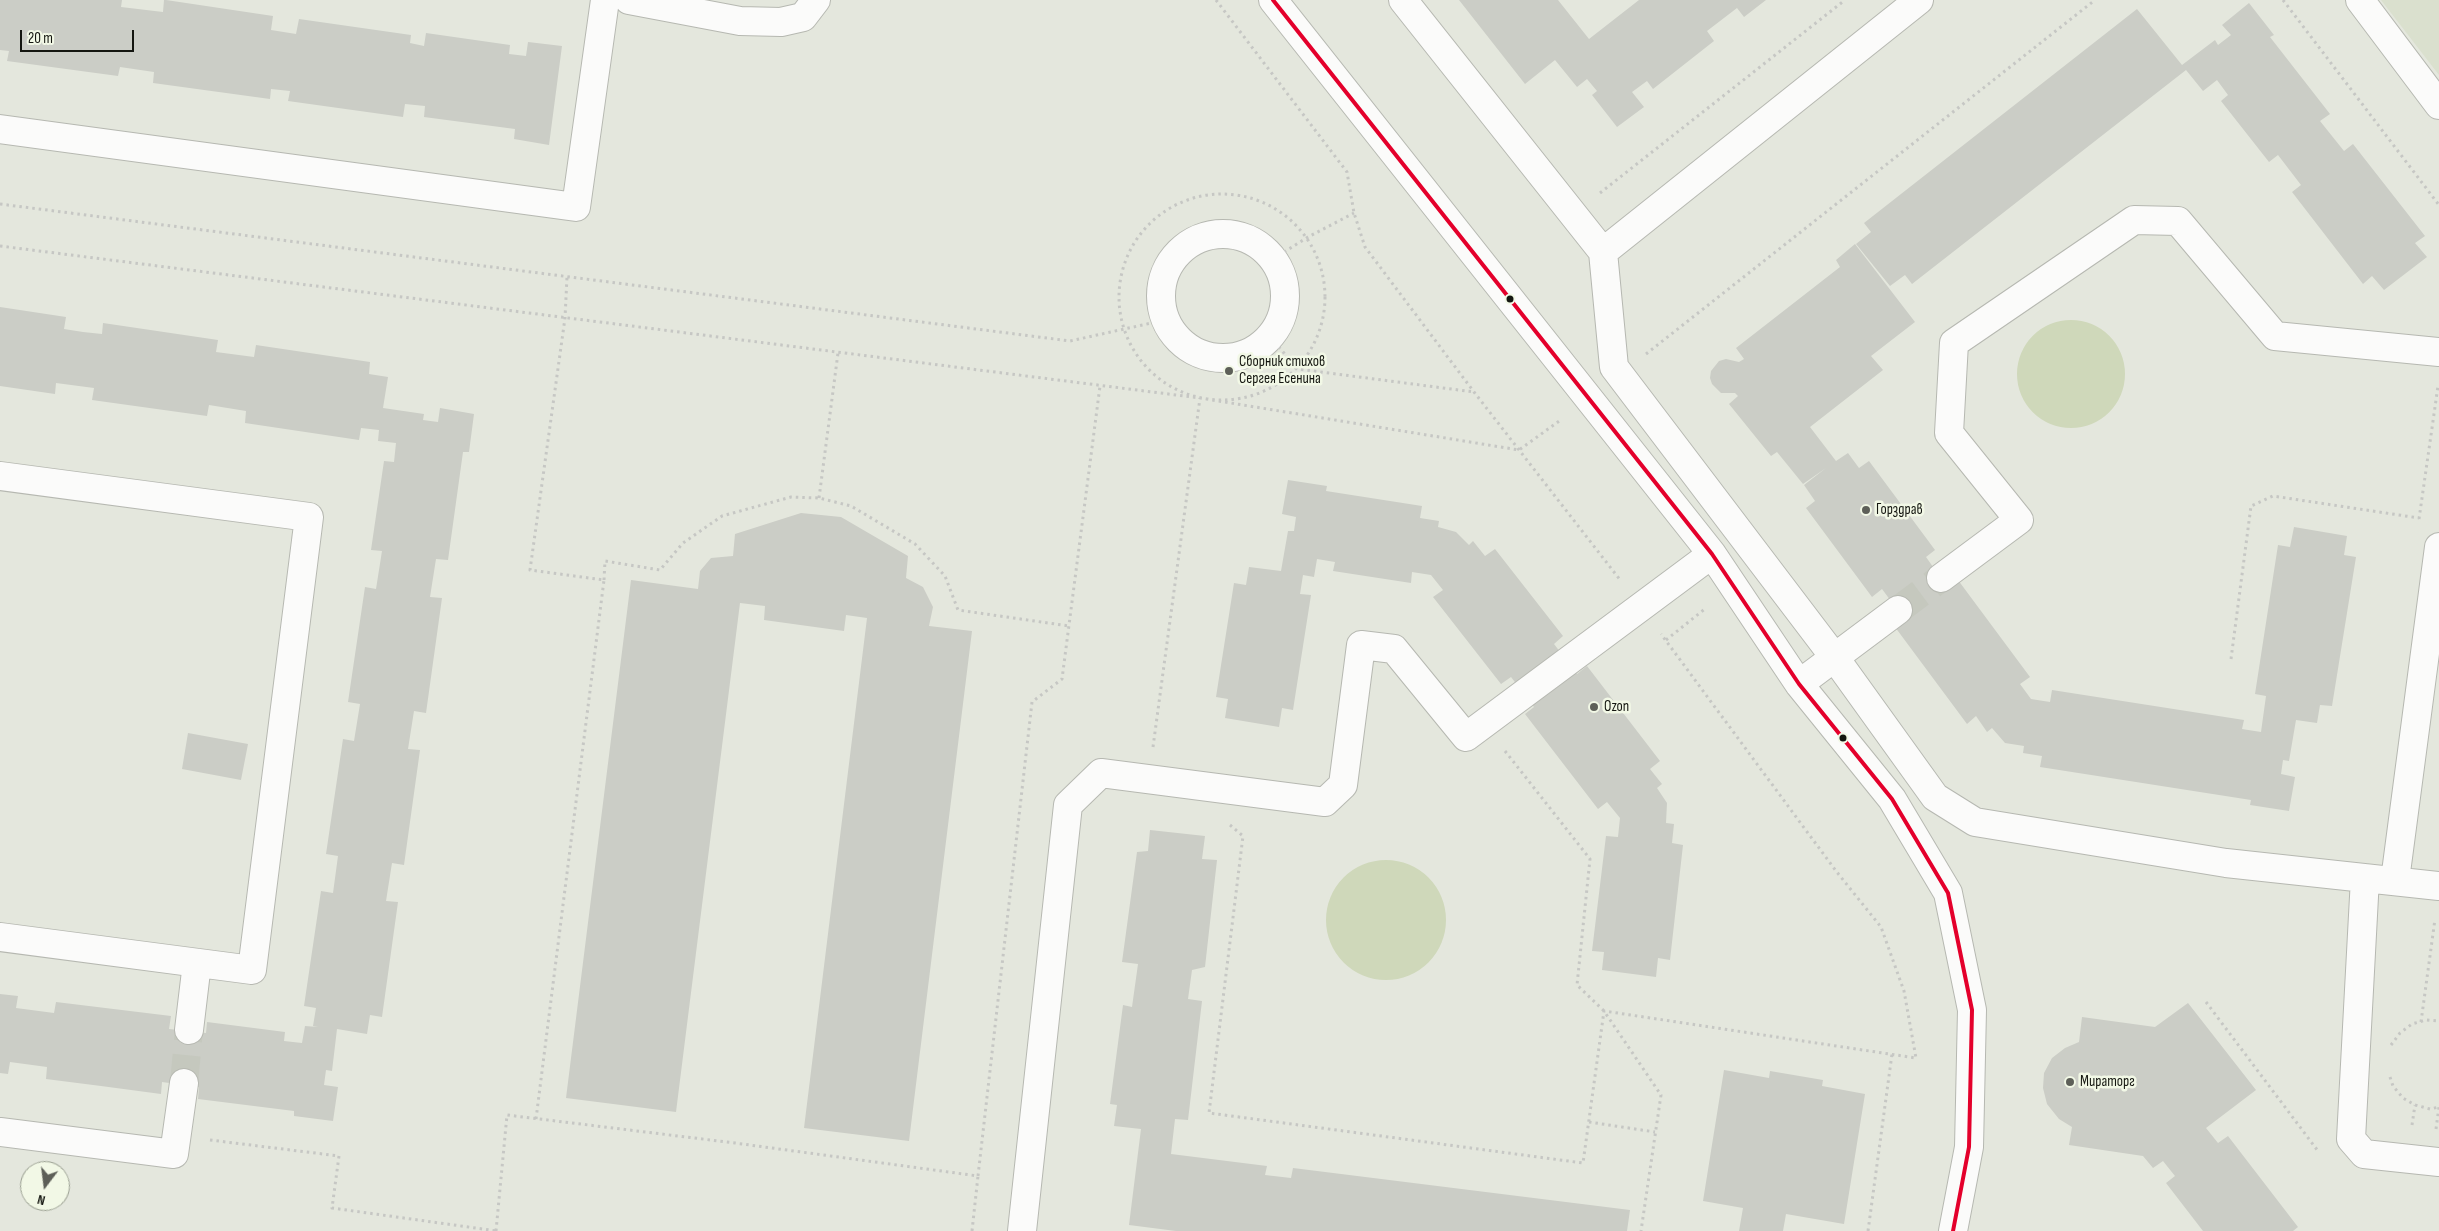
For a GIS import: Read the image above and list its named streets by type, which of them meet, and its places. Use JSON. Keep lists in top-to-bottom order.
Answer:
{
  "places": [
    "Сборник стихов Сергея Есенина",
    "Горздрав",
    "Ozon",
    "Мираторг"
  ],
  "scale_bar": "20 m",
  "north": "bottom"
}
